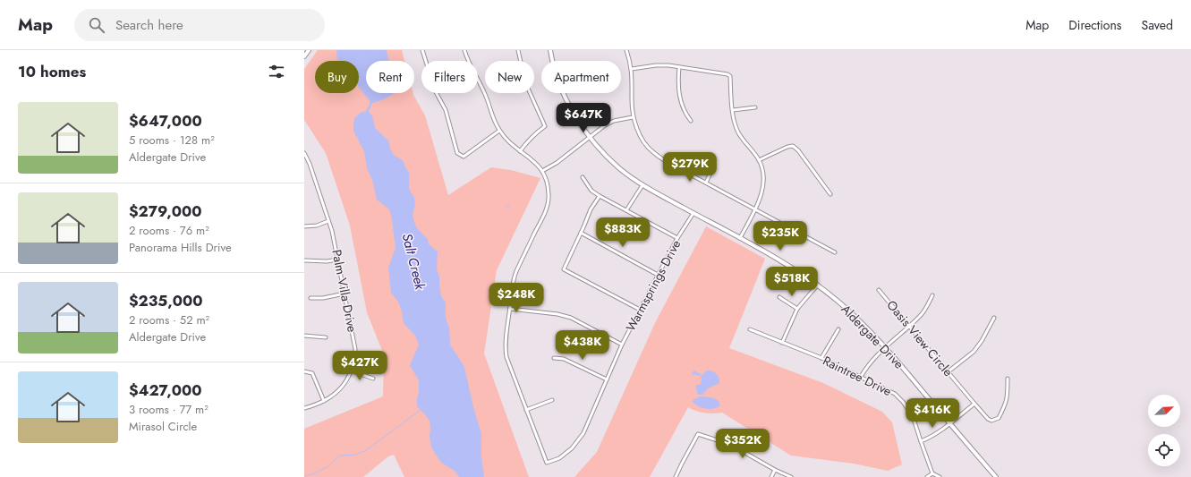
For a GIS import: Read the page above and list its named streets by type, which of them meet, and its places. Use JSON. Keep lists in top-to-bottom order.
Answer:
{
  "streets": {
    "street": [
      "Warmsprings Drive",
      "Palm Villa Drive",
      "Aldergate Drive",
      "Oasis View Circle",
      "Raintree Drive"
    ]
  },
  "crossings": [
    ["Warmsprings Drive", "Aldergate Drive"]
  ],
  "water": ["Salt Creek"],
  "north": "top right",
  "page": {
    "header": "Map",
    "search": "Search here",
    "nav": ["Map", "Directions", "Saved"],
    "heading": "10 homes",
    "chip": [
      "Buy",
      "Rent",
      "Filters",
      "New",
      "Apartment"
    ],
    "list": [
      {
        "name": "$647,000",
        "note": "5 rooms · 128 m² · Aldergate Drive"
      },
      {
        "name": "$279,000",
        "note": "2 rooms · 76 m² · Panorama Hills Drive"
      },
      {
        "name": "$235,000",
        "note": "2 rooms · 52 m² · Aldergate Drive"
      },
      {
        "name": "$427,000",
        "note": "3 rooms · 77 m² · Mirasol Circle"
      }
    ],
    "price": [
      "$647K",
      "$279K",
      "$883K",
      "$235K",
      "$518K",
      "$248K",
      "$438K",
      "$427K",
      "$416K",
      "$352K"
    ]
  }
}
